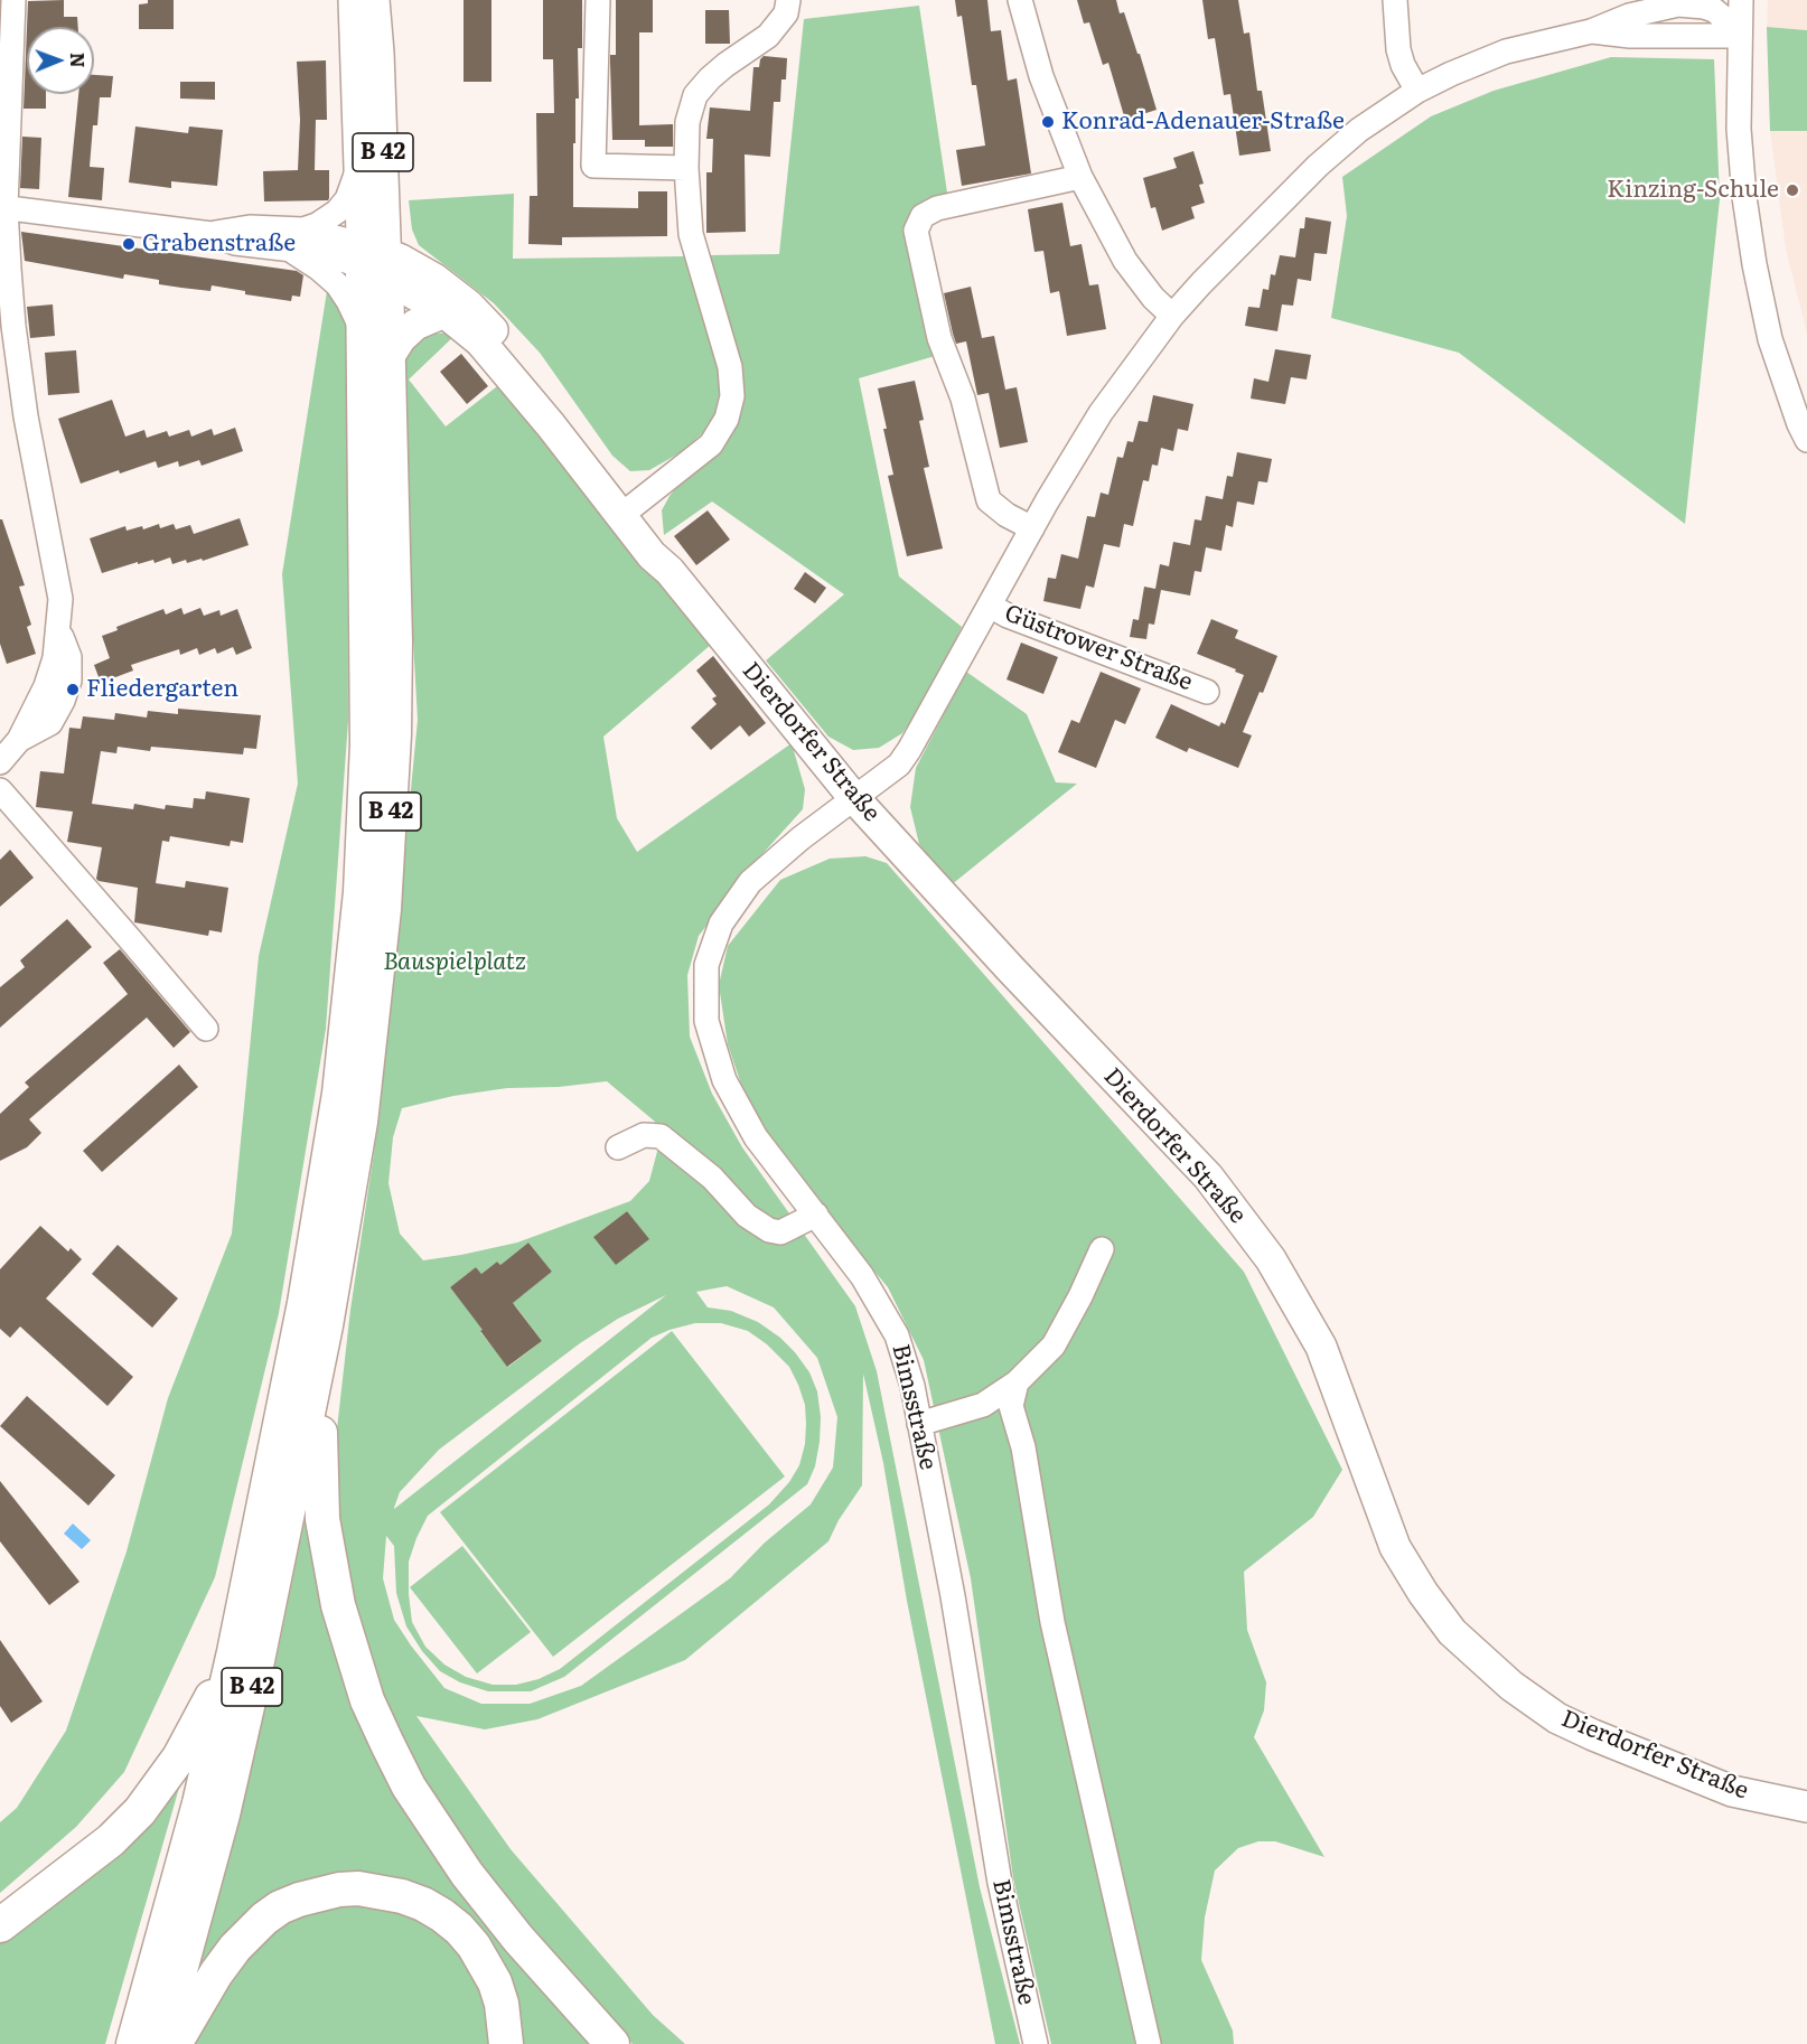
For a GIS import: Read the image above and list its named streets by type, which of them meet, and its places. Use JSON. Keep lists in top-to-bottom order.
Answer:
{
  "streets": {
    "highway": ["B 42"],
    "main road": ["Dierdorfer Straße"],
    "street": ["Güstrower Straße", "Bimsstraße"]
  },
  "crossings": [
    ["B 42", "Dierdorfer Straße"],
    ["Dierdorfer Straße", "Bimsstraße"]
  ],
  "parks": ["Bauspielplatz"],
  "places": [
    "Konrad-Adenauer-Straße",
    "Kinzing-Schule",
    "Grabenstraße",
    "Fliedergarten"
  ],
  "north": "right"
}
